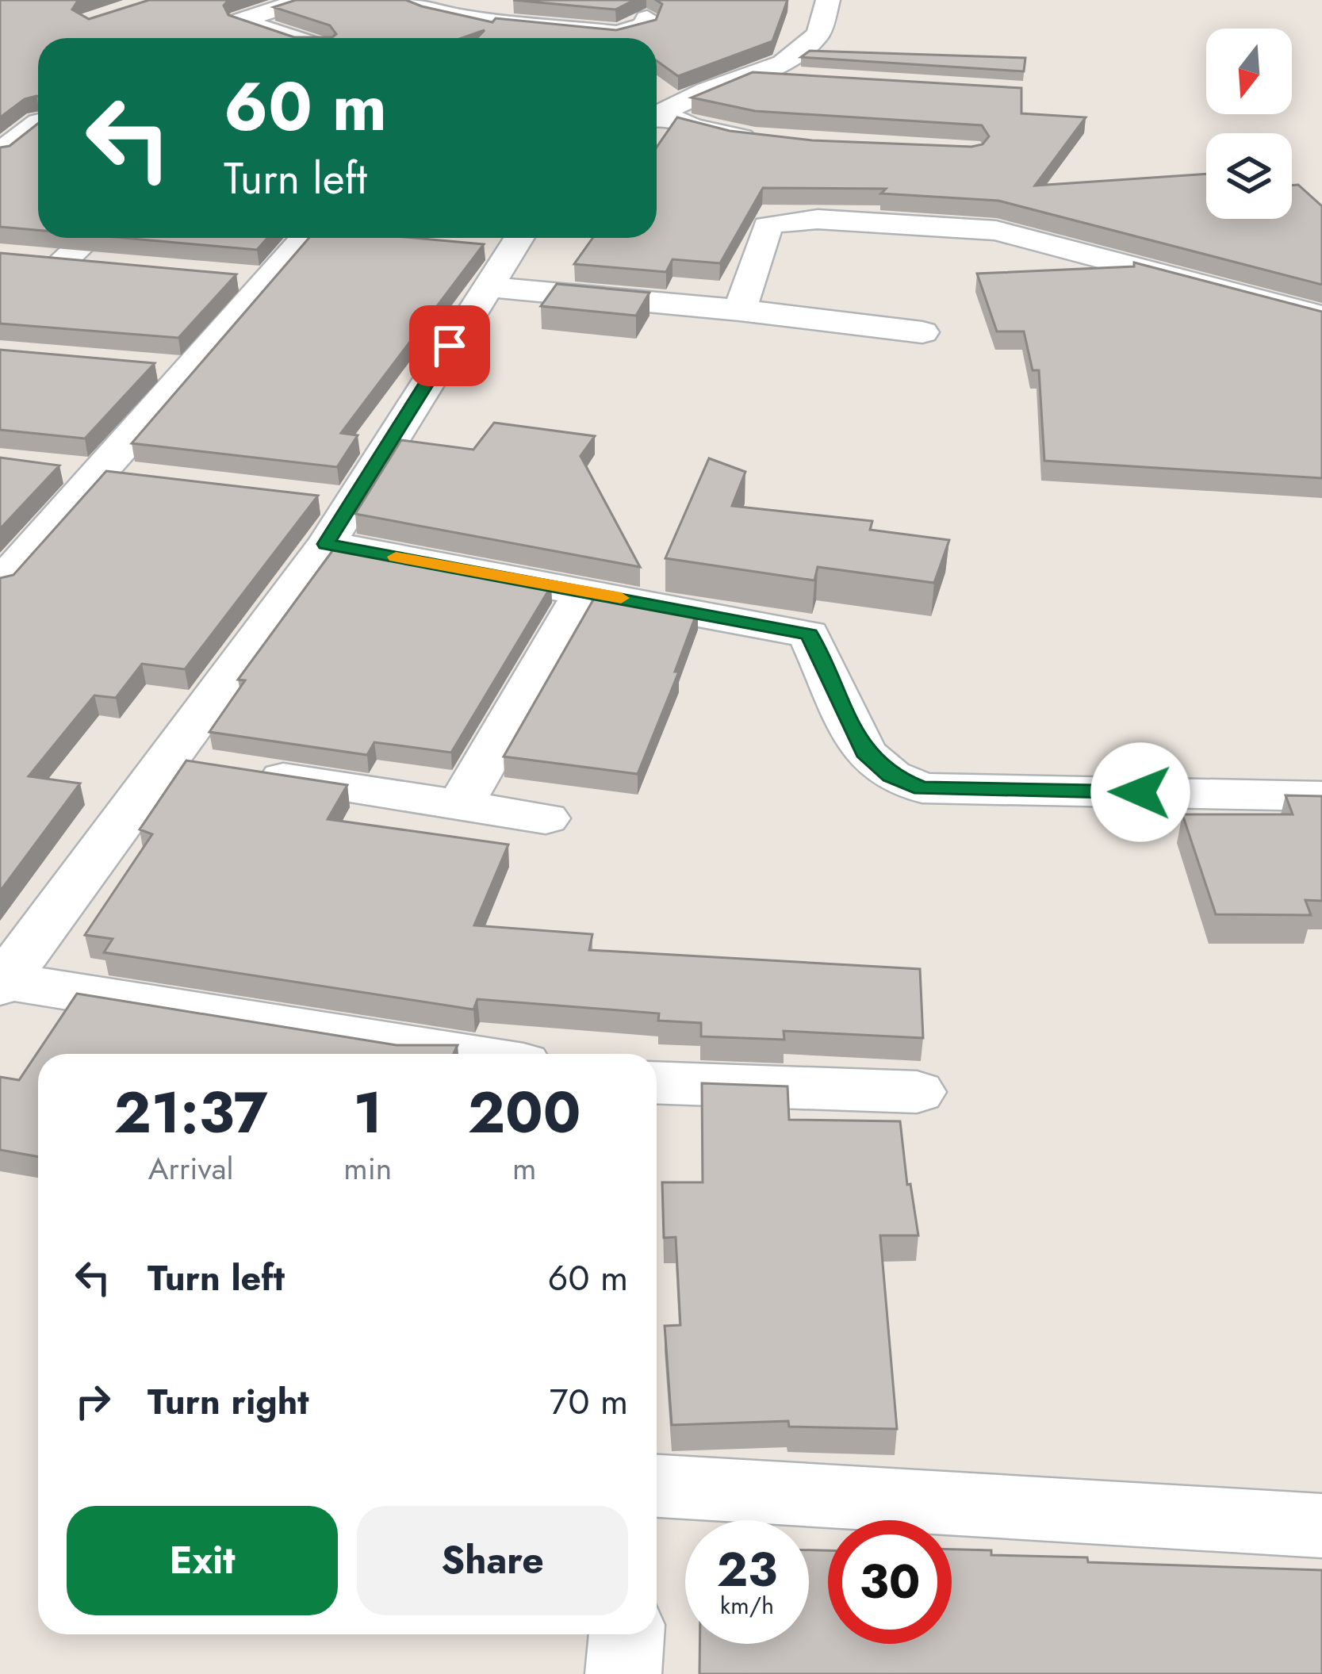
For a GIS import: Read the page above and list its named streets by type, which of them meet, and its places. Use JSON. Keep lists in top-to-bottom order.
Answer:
{
  "north": "bottom",
  "page": {
    "turn": ["60 m", "Turn left"],
    "eta": [
      "21:37",
      "Arrival",
      "1",
      "min",
      "200",
      "m"
    ],
    "list": [
      {
        "name": "Turn left",
        "value": "60 m"
      },
      {
        "name": "Turn right",
        "value": "70 m"
      }
    ],
    "buttons": ["Exit", "Share"],
    "speed": "23 km/h",
    "limit": "30"
  }
}
